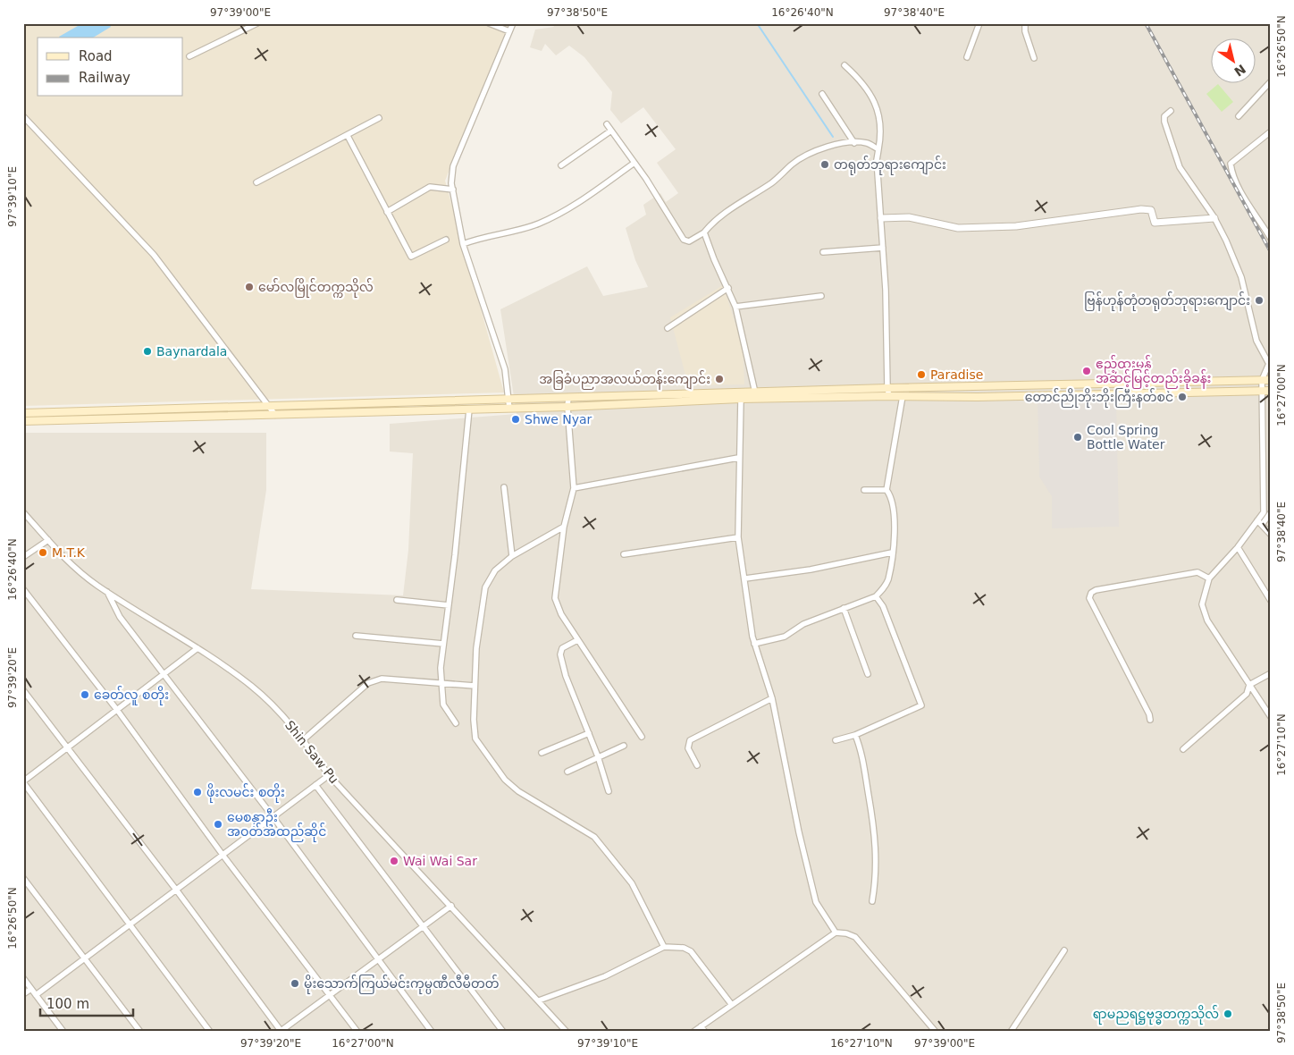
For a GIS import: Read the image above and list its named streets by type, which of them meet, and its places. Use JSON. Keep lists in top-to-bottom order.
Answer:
{
  "streets": {
    "street": ["Shin Saw Pu"]
  },
  "places": [
    "တရုတ်ဘုရားကျောင်း",
    "မော်လမြိုင်တက္ကသိုလ်",
    "ဗြန်ဟုန်တုံတရုတ်ဘုရားကျောင်း",
    "Baynardala",
    "ဧည့်ထူးမွန် အဆင့်မြင့်တည်းခိုခန်း",
    "Paradise",
    "အခြခံပညာအလယ်တန်းကျောင်း",
    "တောင်ညိုဘိုးဘိုးကြီးနတ်စင်",
    "Shwe Nyar",
    "Cool Spring Bottle Water",
    "M.T.K",
    "ခေတ်လူ စတိုး",
    "ဖိုးလမင်း စတိုး",
    "မေစန္ဒာဦး အဝတ်အထည်ဆိုင်",
    "Wai Wai Sar",
    "မိုးသောက်ကြယ်မင်းကုမ္ပဏီလီမီတတ်",
    "ရာမညရဋ္ဌဗုဒ္ဓတက္ကသိုလ်"
  ],
  "legend": ["Road", "Railway"],
  "scale_bar": "100 m",
  "north": "bottom right",
  "coordinates": [
    "97°39'00\"E",
    "97°38'50\"E",
    "16°26'40\"N",
    "97°38'40\"E",
    "16°26'50\"N",
    "97°39'10\"E",
    "16°27'00\"N",
    "97°39'20\"E",
    "16°27'10\"N"
  ]
}
